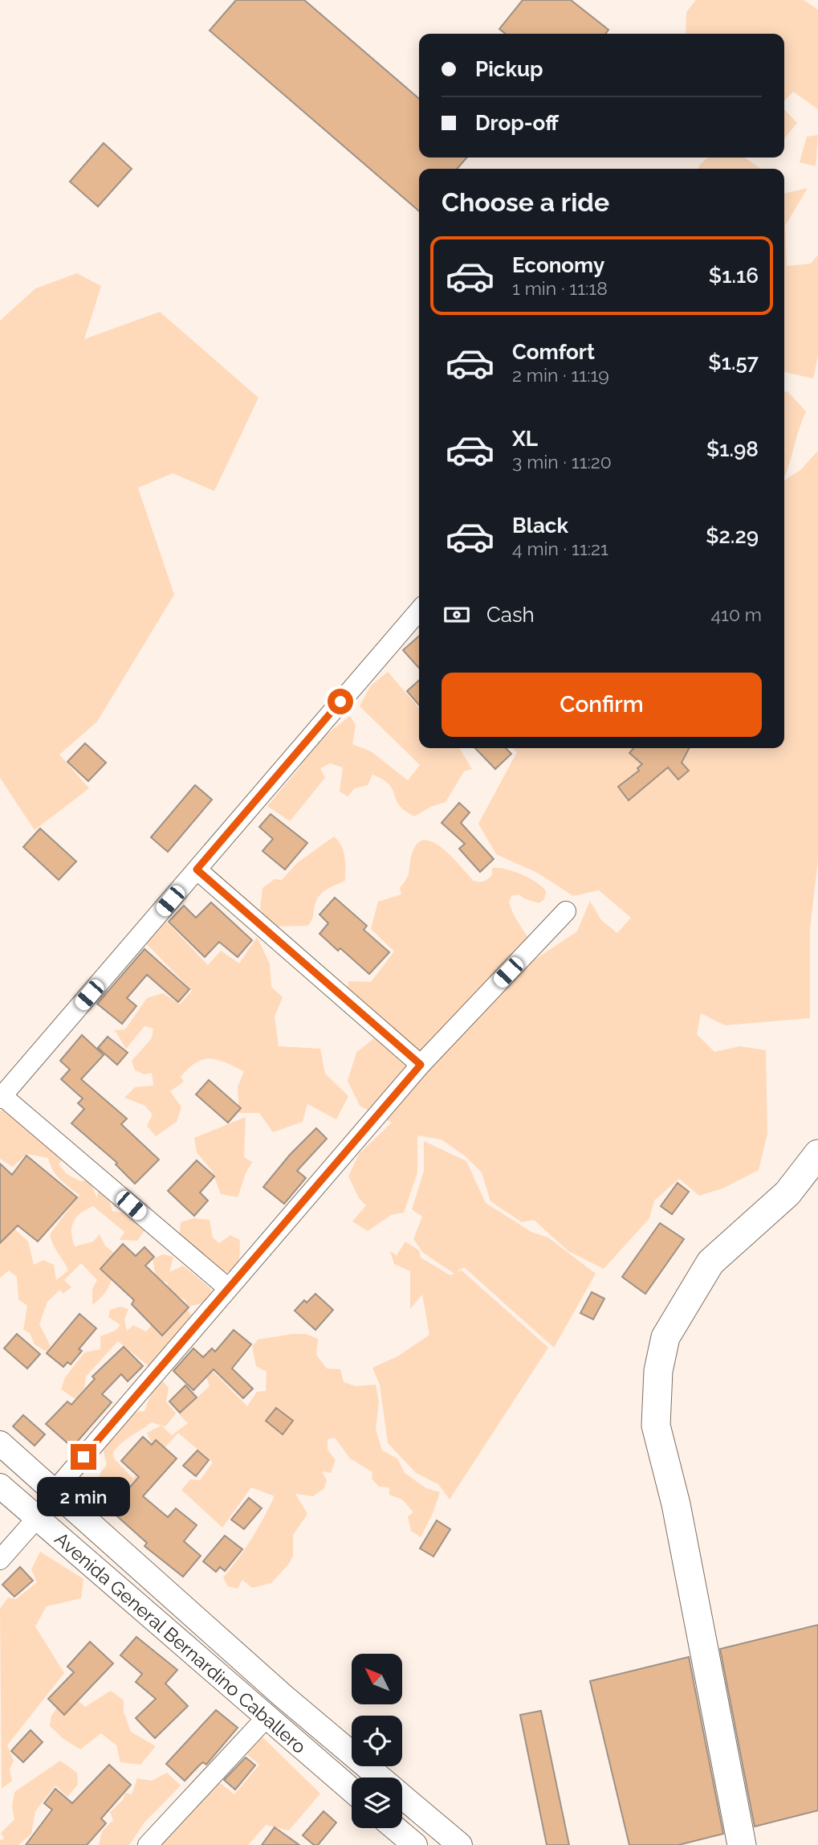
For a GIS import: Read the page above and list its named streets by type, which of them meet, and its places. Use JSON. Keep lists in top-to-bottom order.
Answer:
{
  "streets": {
    "main road": ["Avenida General Bernardino Caballero"]
  },
  "north": "top left",
  "page": {
    "banner": ["Pickup", "Drop-off"],
    "heading": "Choose a ride",
    "list": [
      {
        "name": "Economy",
        "note": "1 min · 11:18",
        "value": "$1.16"
      },
      {
        "name": "Comfort",
        "note": "2 min · 11:19",
        "value": "$1.57"
      },
      {
        "name": "XL",
        "note": "3 min · 11:20",
        "value": "$1.98"
      },
      {
        "name": "Black",
        "note": "4 min · 11:21",
        "value": "$2.29"
      }
    ],
    "pay": ["Cash", "410 m"],
    "buttons": "Confirm",
    "bubble": "2 min"
  }
}
